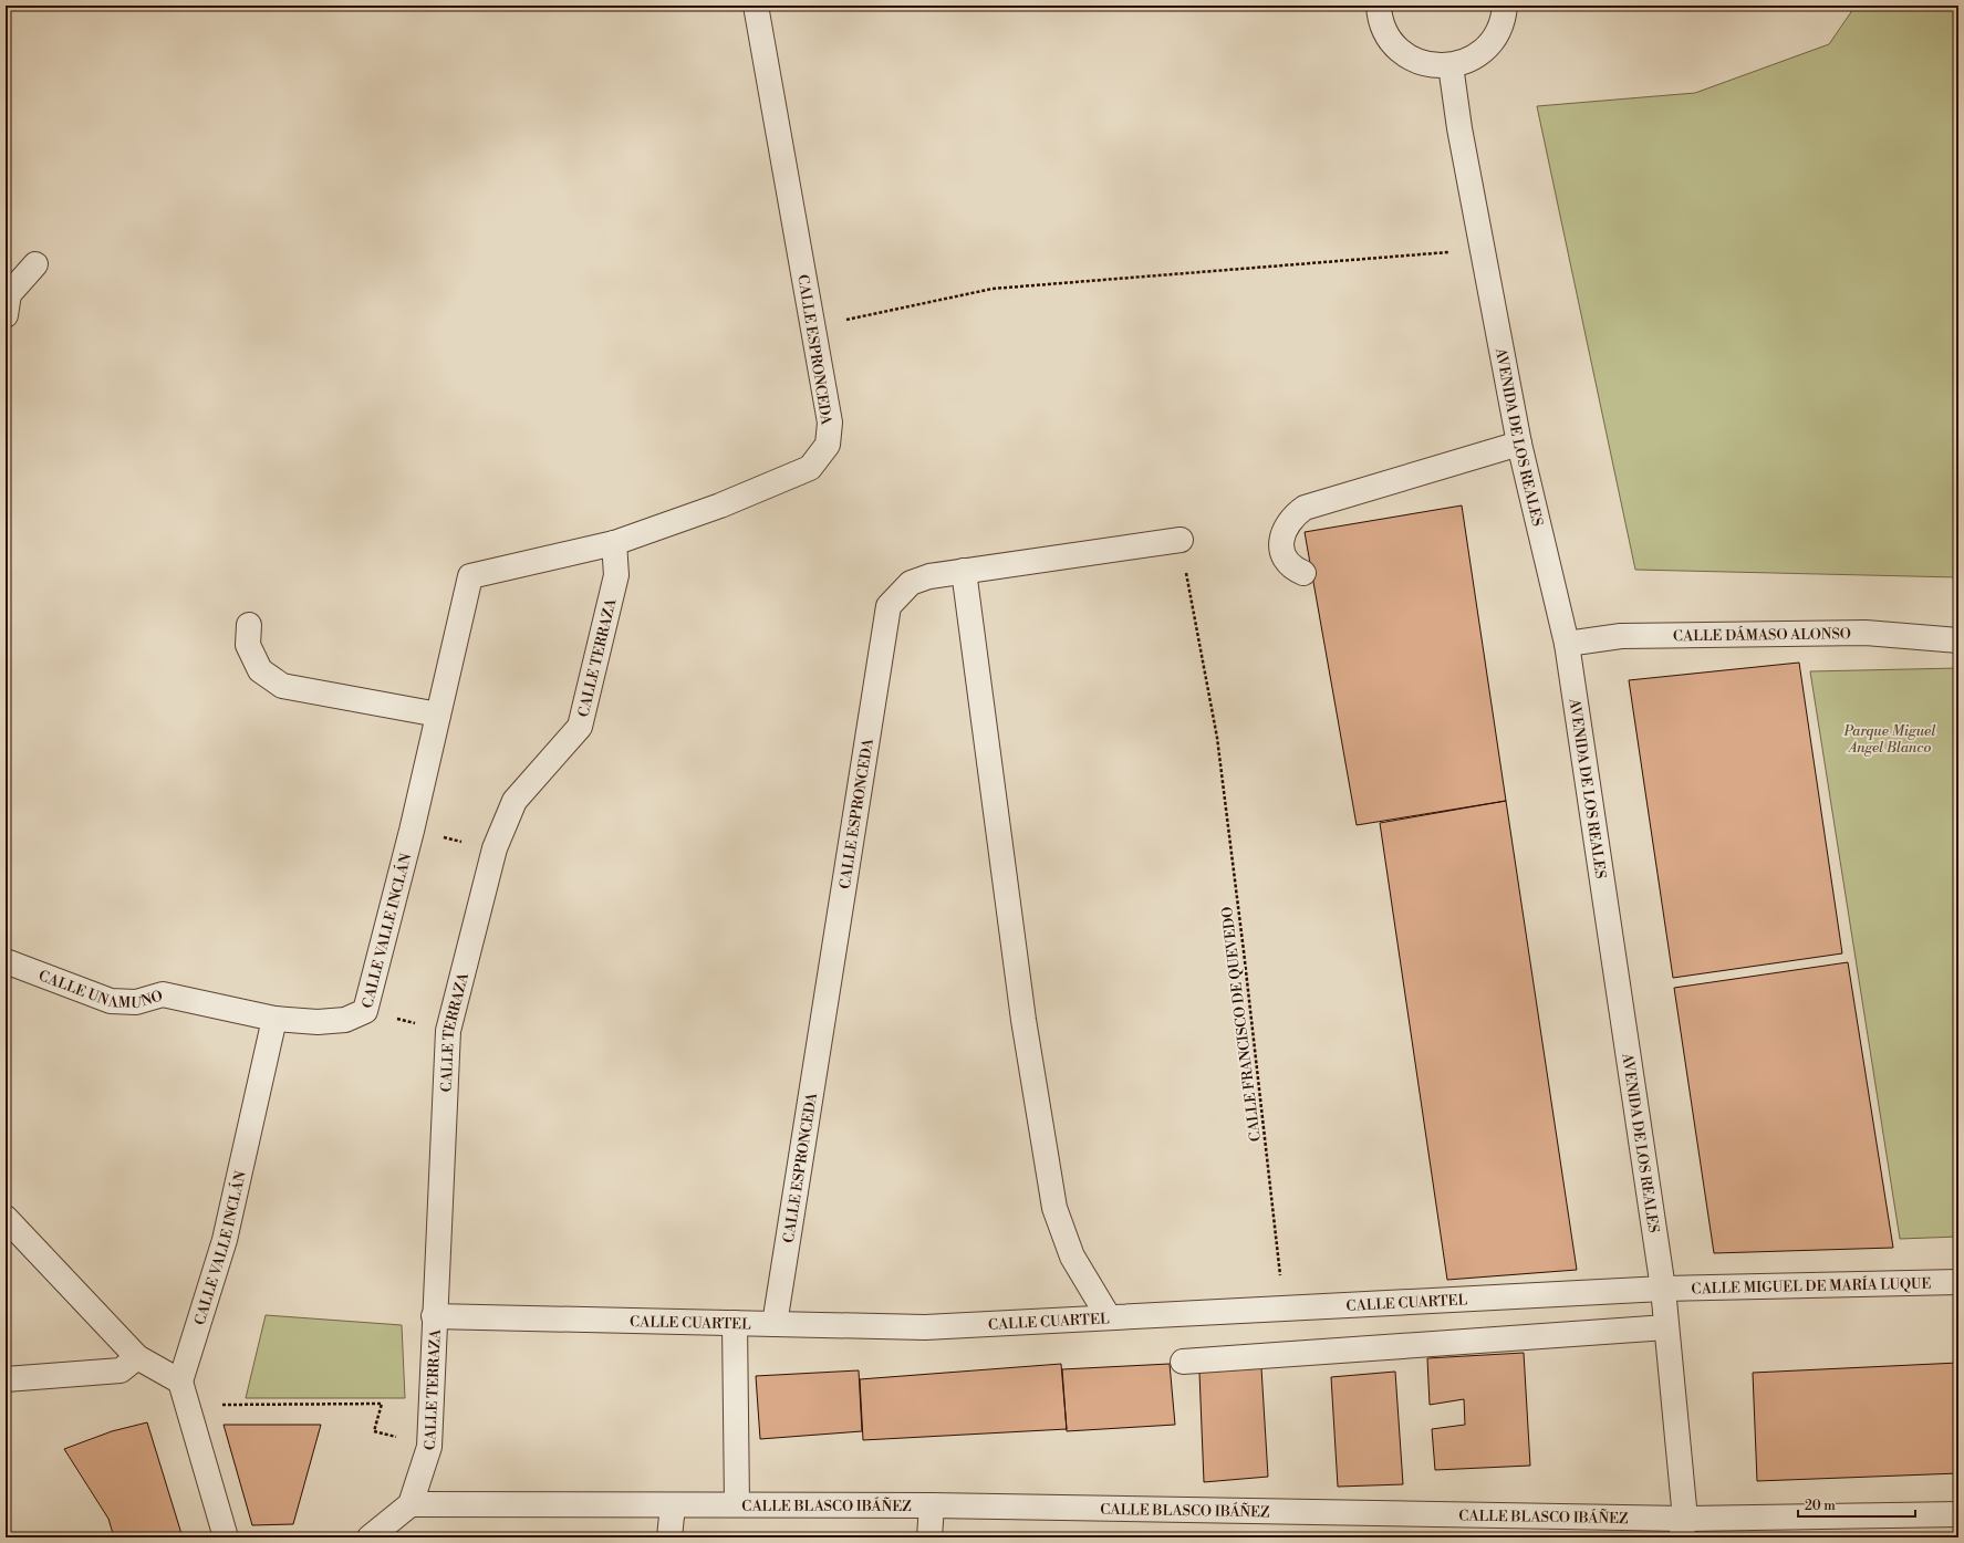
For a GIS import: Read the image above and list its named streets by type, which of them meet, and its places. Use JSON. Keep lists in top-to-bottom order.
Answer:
{
  "streets": {
    "street": [
      "CALLE ESPRONCEDA",
      "AVENIDA DE LOS REALES",
      "CALLE DÁMASO ALONSO",
      "CALLE TERRAZA",
      "CALLE VALLE INCLÁN",
      "CALLE UNAMUNO",
      "CALLE MIGUEL DE MARÍA LUQUE",
      "CALLE CUARTEL",
      "CALLE BLASCO IBÁÑEZ"
    ],
    "path": ["CALLE FRANCISCO DE QUEVEDO"]
  },
  "crossings": [
    ["CALLE ESPRONCEDA", "CALLE TERRAZA"],
    ["CALLE ESPRONCEDA", "CALLE VALLE INCLÁN"],
    ["CALLE ESPRONCEDA", "CALLE FRANCISCO DE QUEVEDO"],
    ["CALLE ESPRONCEDA", "CALLE CUARTEL"],
    ["AVENIDA DE LOS REALES", "CALLE DÁMASO ALONSO"],
    ["AVENIDA DE LOS REALES", "CALLE MIGUEL DE MARÍA LUQUE"],
    ["AVENIDA DE LOS REALES", "CALLE CUARTEL"],
    ["AVENIDA DE LOS REALES", "CALLE BLASCO IBÁÑEZ"],
    ["CALLE TERRAZA", "CALLE CUARTEL"],
    ["CALLE TERRAZA", "CALLE BLASCO IBÁÑEZ"],
    ["CALLE VALLE INCLÁN", "CALLE UNAMUNO"],
    ["CALLE FRANCISCO DE QUEVEDO", "CALLE CUARTEL"],
    ["CALLE MIGUEL DE MARÍA LUQUE", "CALLE CUARTEL"]
  ],
  "parks": ["Parque Miguel Angel Blanco"],
  "scale_bar": "20 m"
}
